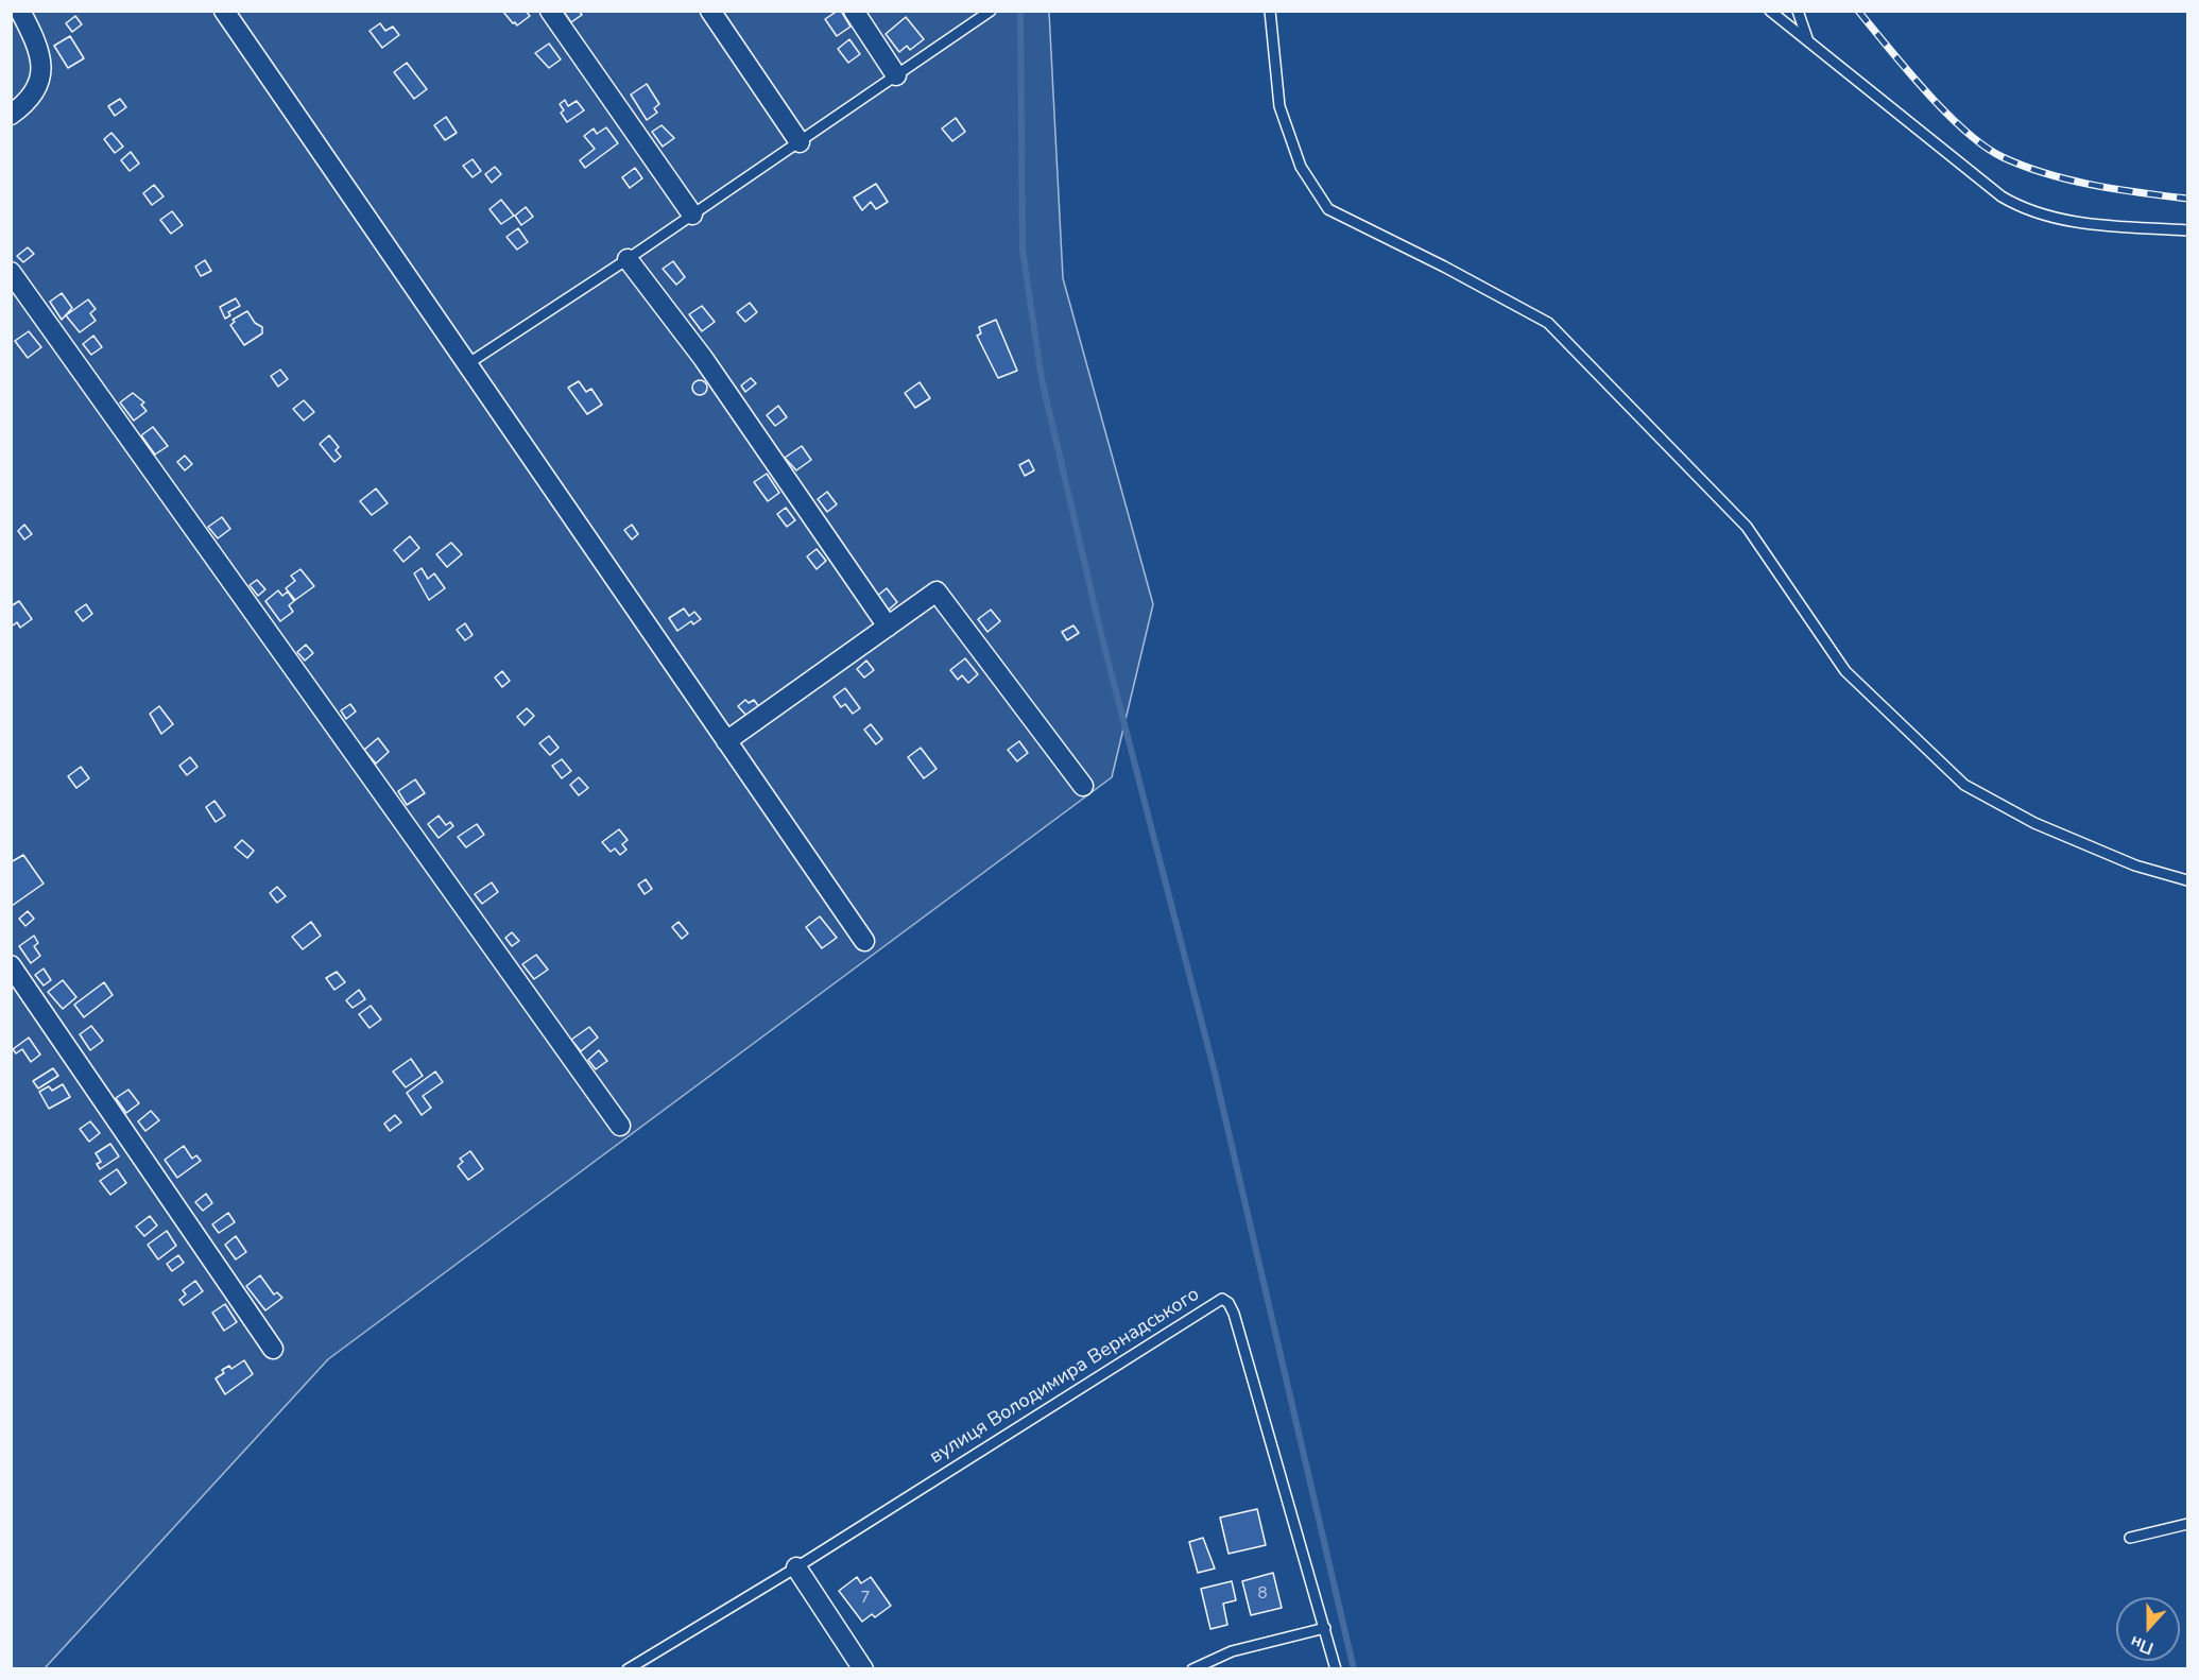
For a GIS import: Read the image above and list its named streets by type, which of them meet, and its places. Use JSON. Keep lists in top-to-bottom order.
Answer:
{
  "streets": {
    "lane": ["вулиця Володимира Вернадського"]
  },
  "house_numbers": ["8", "7"],
  "north": "bottom"
}
